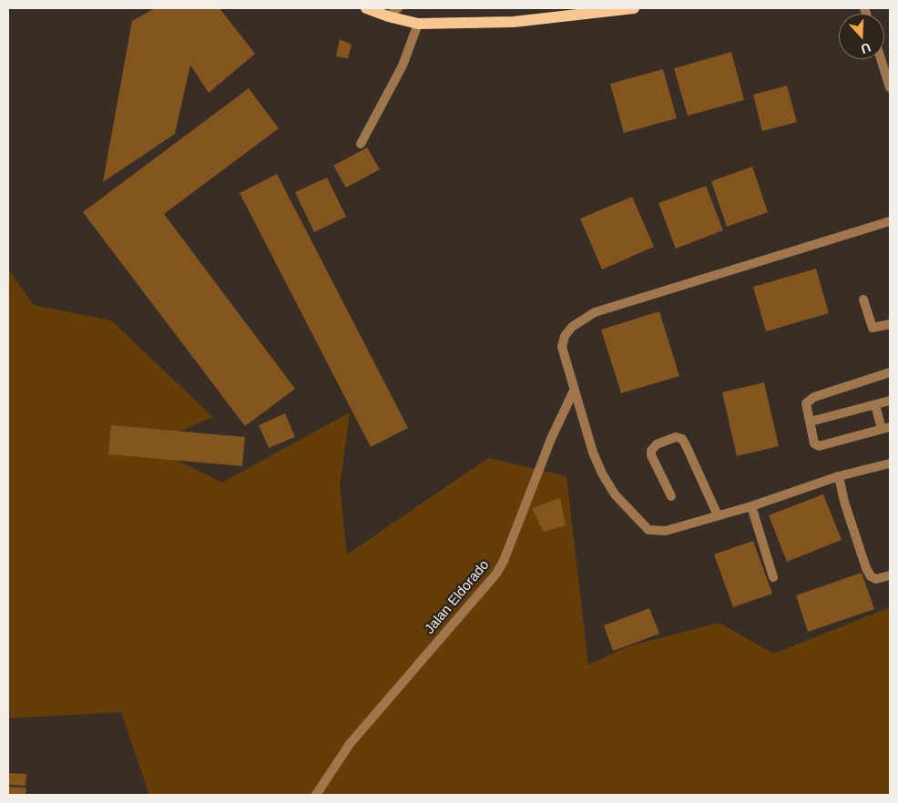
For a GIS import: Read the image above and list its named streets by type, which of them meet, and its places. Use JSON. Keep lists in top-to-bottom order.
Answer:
{
  "streets": {
    "street": ["Jalan Eldorado"]
  },
  "north": "bottom"
}
